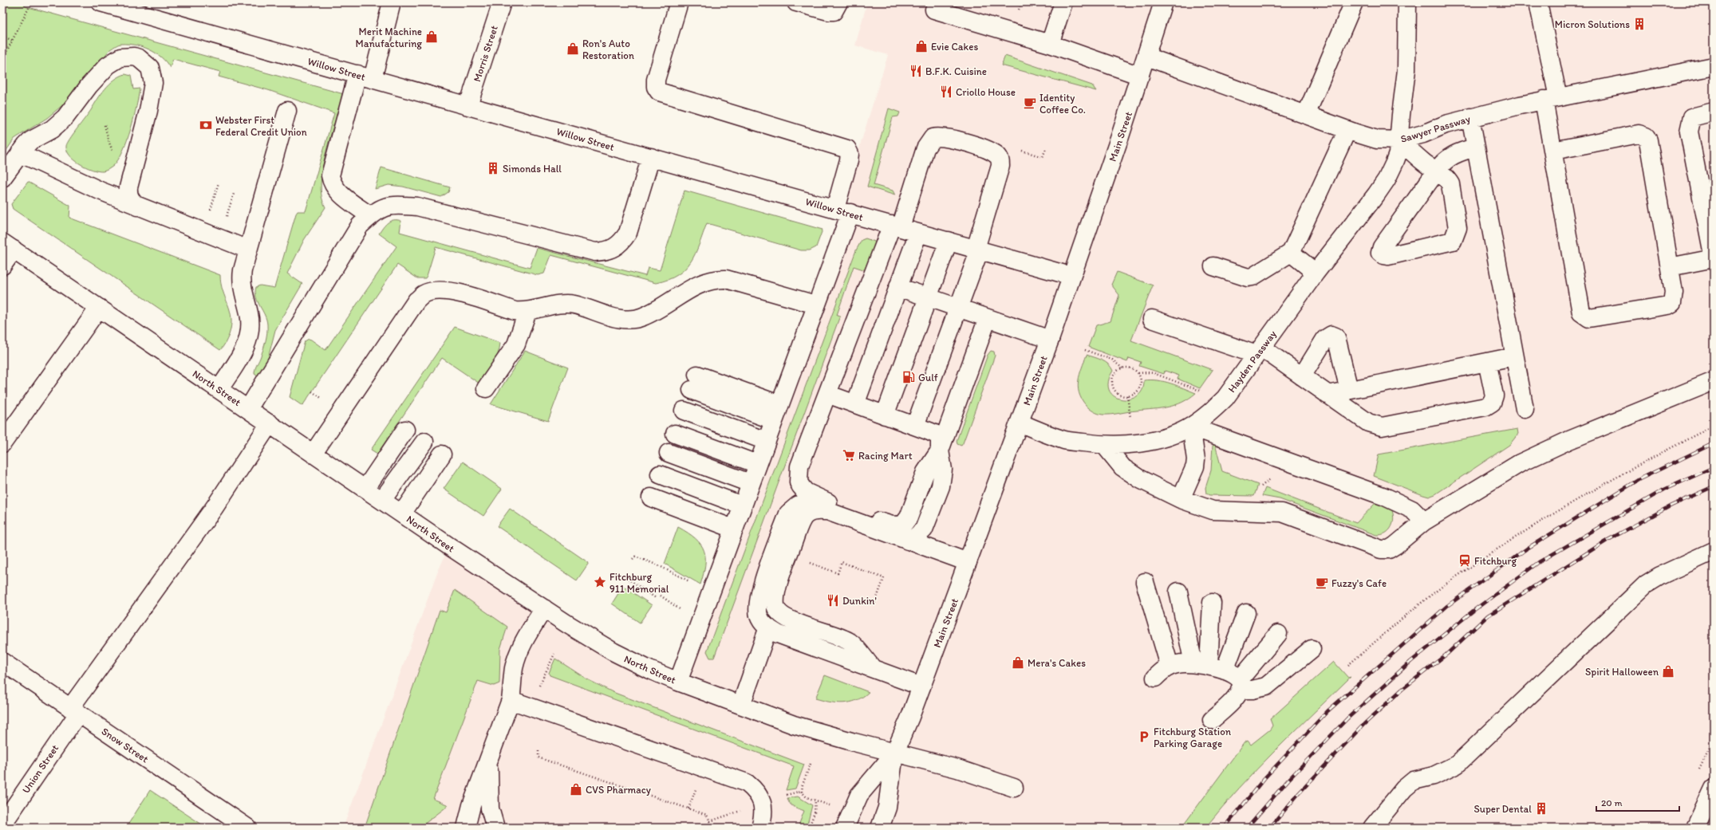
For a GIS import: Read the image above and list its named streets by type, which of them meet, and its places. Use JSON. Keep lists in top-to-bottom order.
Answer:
{
  "streets": {
    "street": [
      "Morris Street",
      "Willow Street",
      "Sawyer Passway",
      "Main Street",
      "Hayden Passway",
      "North Street",
      "Snow Street",
      "Union Street"
    ]
  },
  "crossings": [
    ["Morris Street", "Willow Street"],
    ["Willow Street", "Main Street"],
    ["Sawyer Passway", "Main Street"],
    ["Sawyer Passway", "Hayden Passway"],
    ["Main Street", "Hayden Passway"],
    ["Main Street", "North Street"],
    ["North Street", "Union Street"],
    ["Snow Street", "Union Street"]
  ],
  "places": {
    "building": ["Micron Solutions", "Simonds Hall", "Super Dental"],
    "shop": [
      "Merit Machine Manufacturing",
      "Evie Cakes",
      "Ron's Auto Restoration",
      "Mera's Cakes",
      "Spirit Halloween",
      "CVS Pharmacy"
    ],
    "restaurant": ["B.F.K. Cuisine", "Criollo House", "Dunkin'"],
    "cafe": ["Identity Coffee Co.", "Fuzzy's Cafe"],
    "bank": ["Webster First Federal Credit Union"],
    "fuel station": ["Gulf"],
    "supermarket": ["Racing Mart"],
    "station": ["Fitchburg"],
    "place": ["Fitchburg 911 Memorial"],
    "parking": ["Fitchburg Station Parking Garage"]
  },
  "scale_bar": "20 m"
}
